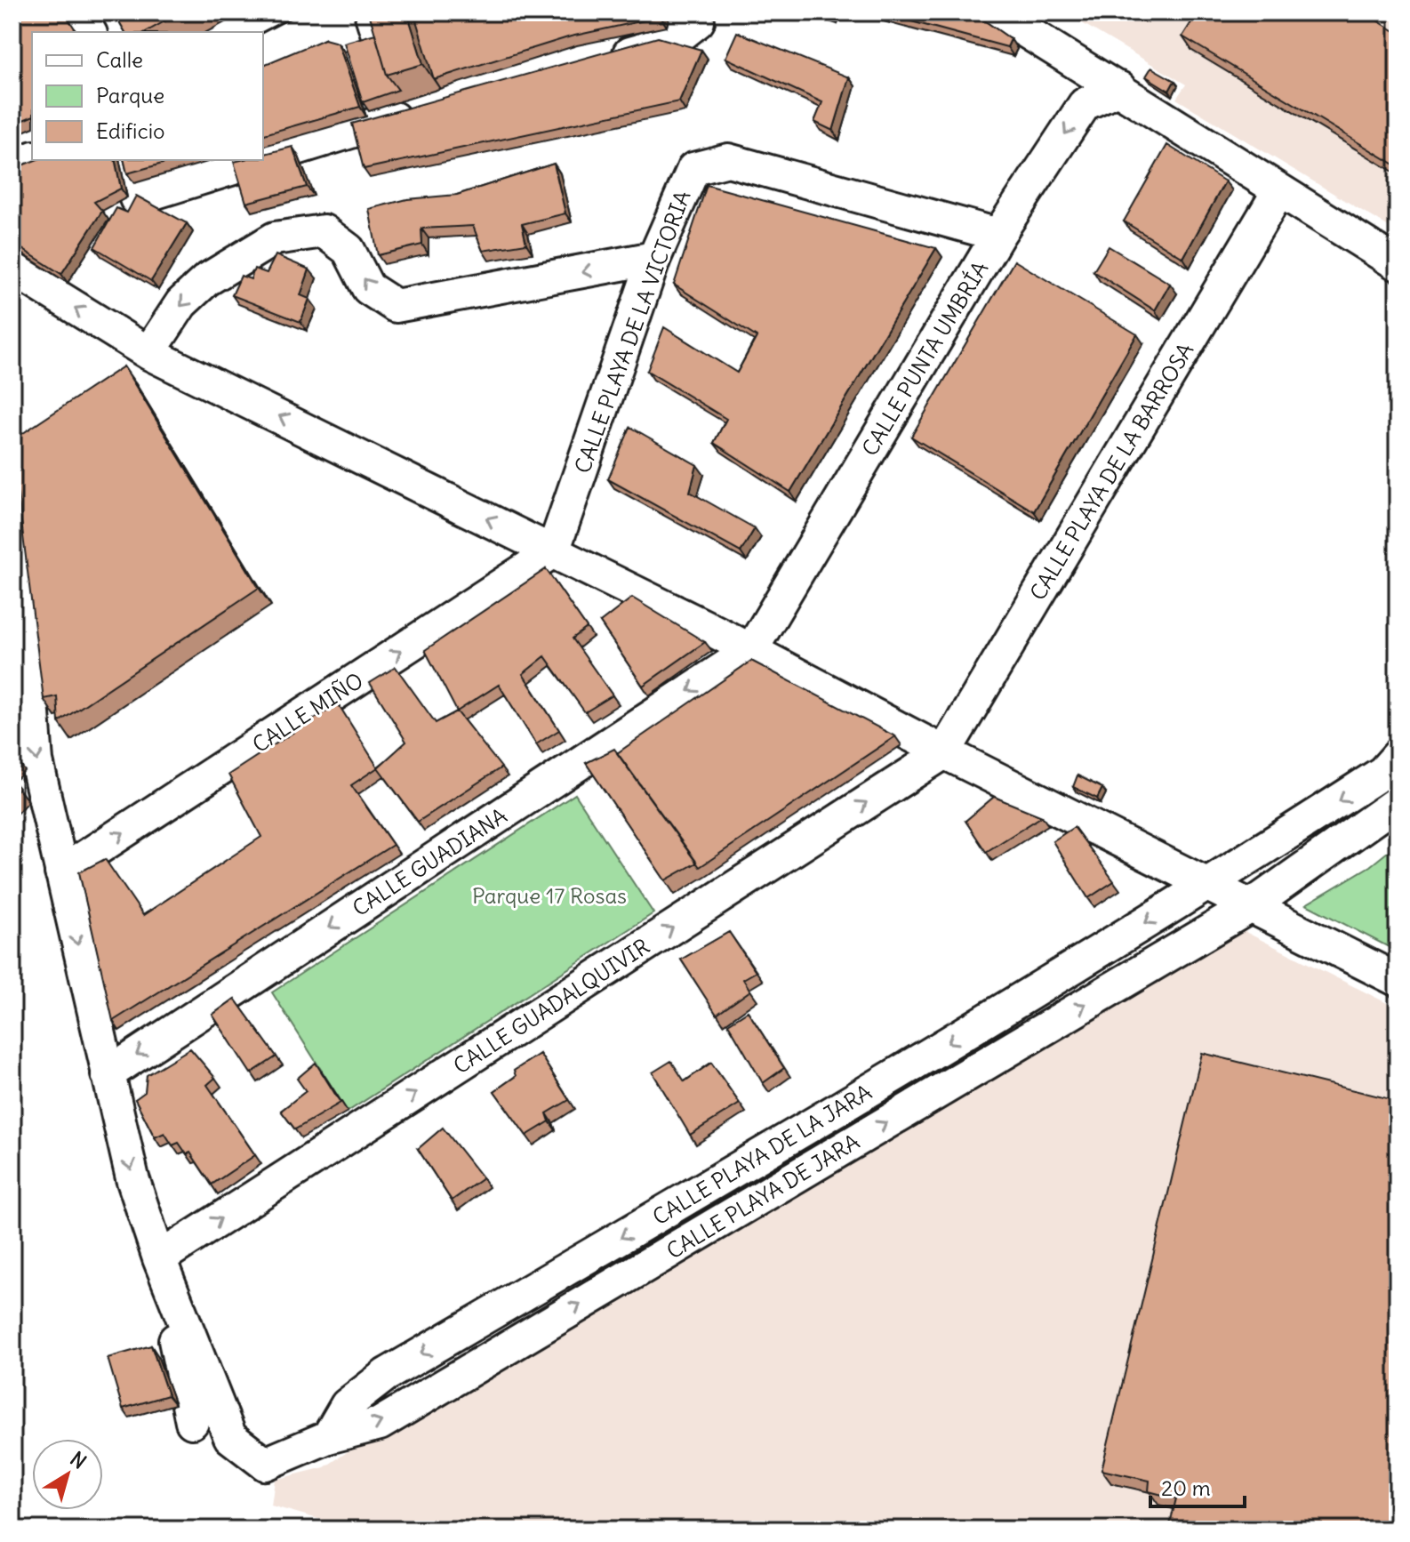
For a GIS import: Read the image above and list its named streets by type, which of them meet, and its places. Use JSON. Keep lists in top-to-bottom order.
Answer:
{
  "streets": {
    "street": [
      "CALLE PLAYA DE LA VICTORIA",
      "CALLE PUNTA UMBRÍA",
      "CALLE PLAYA DE LA BARROSA",
      "CALLE MIÑO",
      "CALLE GUADIANA",
      "CALLE GUADALQUIVIR",
      "CALLE PLAYA DE LA JARA",
      "CALLE PLAYA DE JARA"
    ]
  },
  "crossings": [
    ["CALLE PLAYA DE LA VICTORIA", "CALLE PUNTA UMBRÍA"],
    ["CALLE PLAYA DE LA VICTORIA", "CALLE MIÑO"],
    ["CALLE PUNTA UMBRÍA", "CALLE GUADIANA"],
    ["CALLE PLAYA DE LA BARROSA", "CALLE GUADALQUIVIR"],
    ["CALLE GUADALQUIVIR", "CALLE PLAYA DE JARA"],
    ["CALLE PLAYA DE LA JARA", "CALLE PLAYA DE JARA"]
  ],
  "one_way": [
    "CALLE MIÑO",
    "CALLE GUADIANA",
    "CALLE GUADALQUIVIR",
    "CALLE PLAYA DE LA JARA",
    "CALLE PLAYA DE JARA"
  ],
  "parks": ["Parque 17 Rosas"],
  "legend": ["Calle", "Parque", "Edificio"],
  "scale_bar": "20 m",
  "north": "top right"
}
